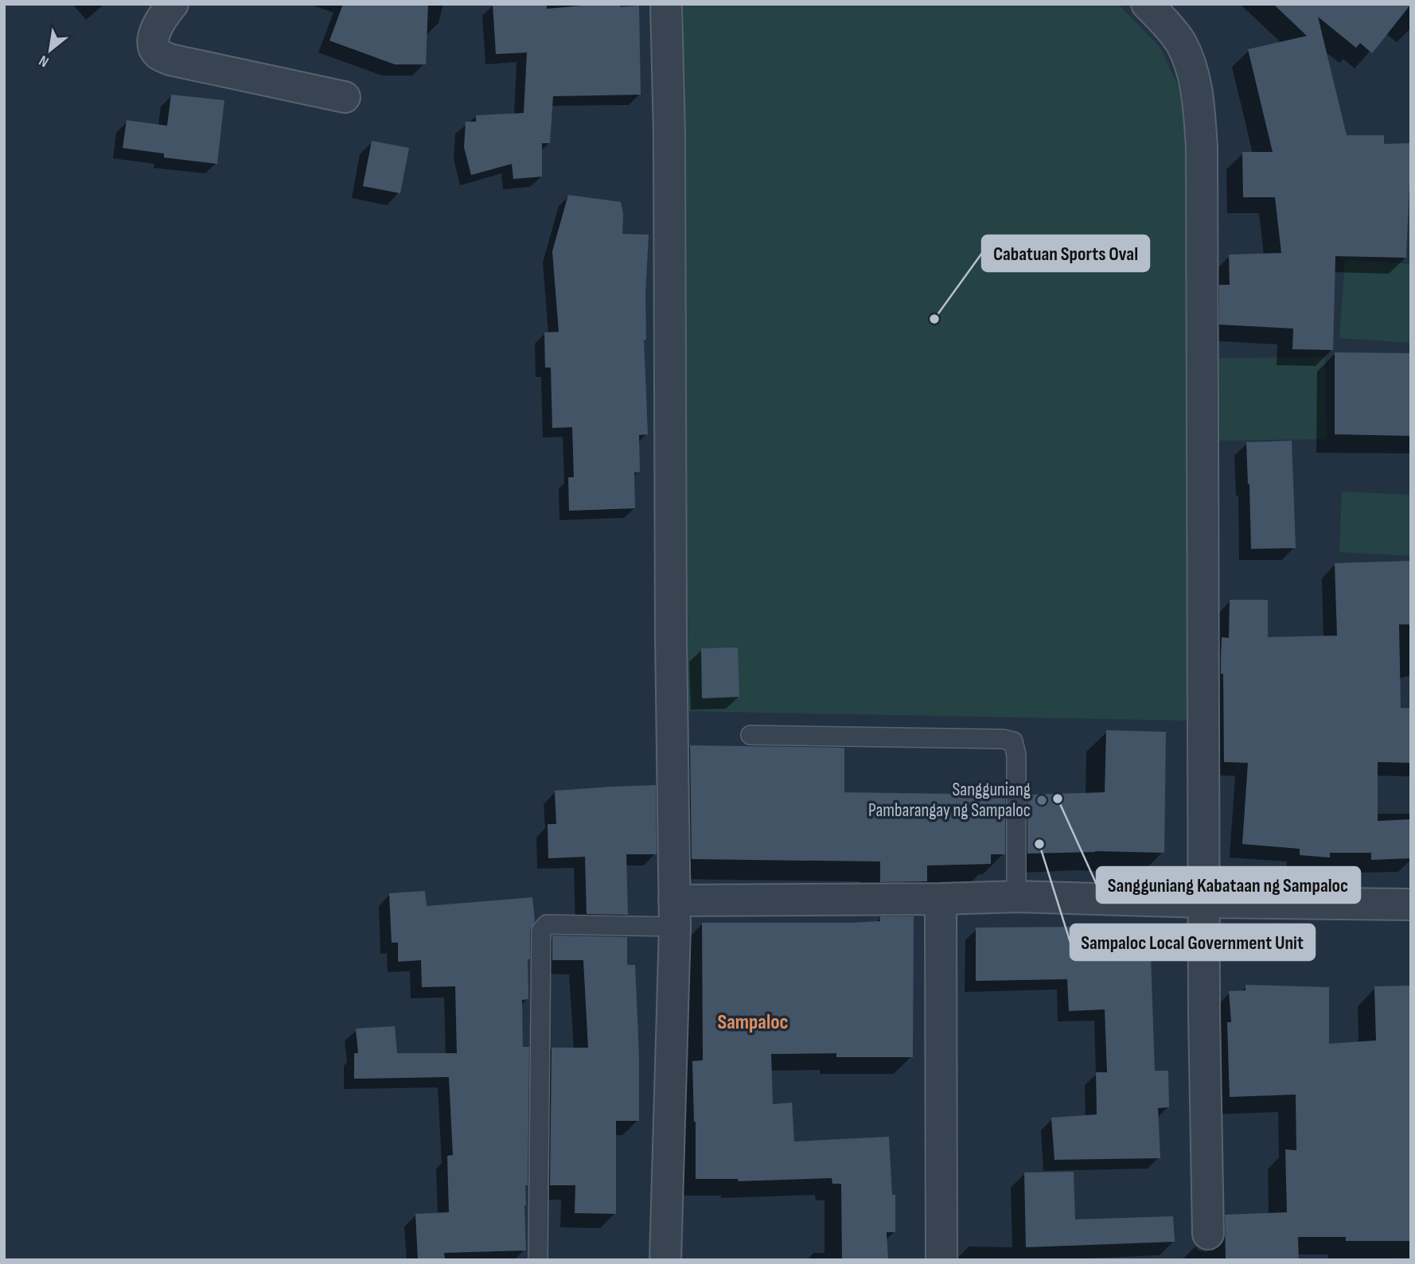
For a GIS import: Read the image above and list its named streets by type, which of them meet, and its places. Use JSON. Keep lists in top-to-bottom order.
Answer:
{
  "districts": ["Sampaloc"],
  "places": [
    "Cabatuan Sports Oval",
    "Sangguniang Kabataan ng Sampaloc",
    "Sangguniang Pambarangay ng Sampaloc",
    "Sampaloc Local Government Unit"
  ],
  "north": "bottom left"
}
